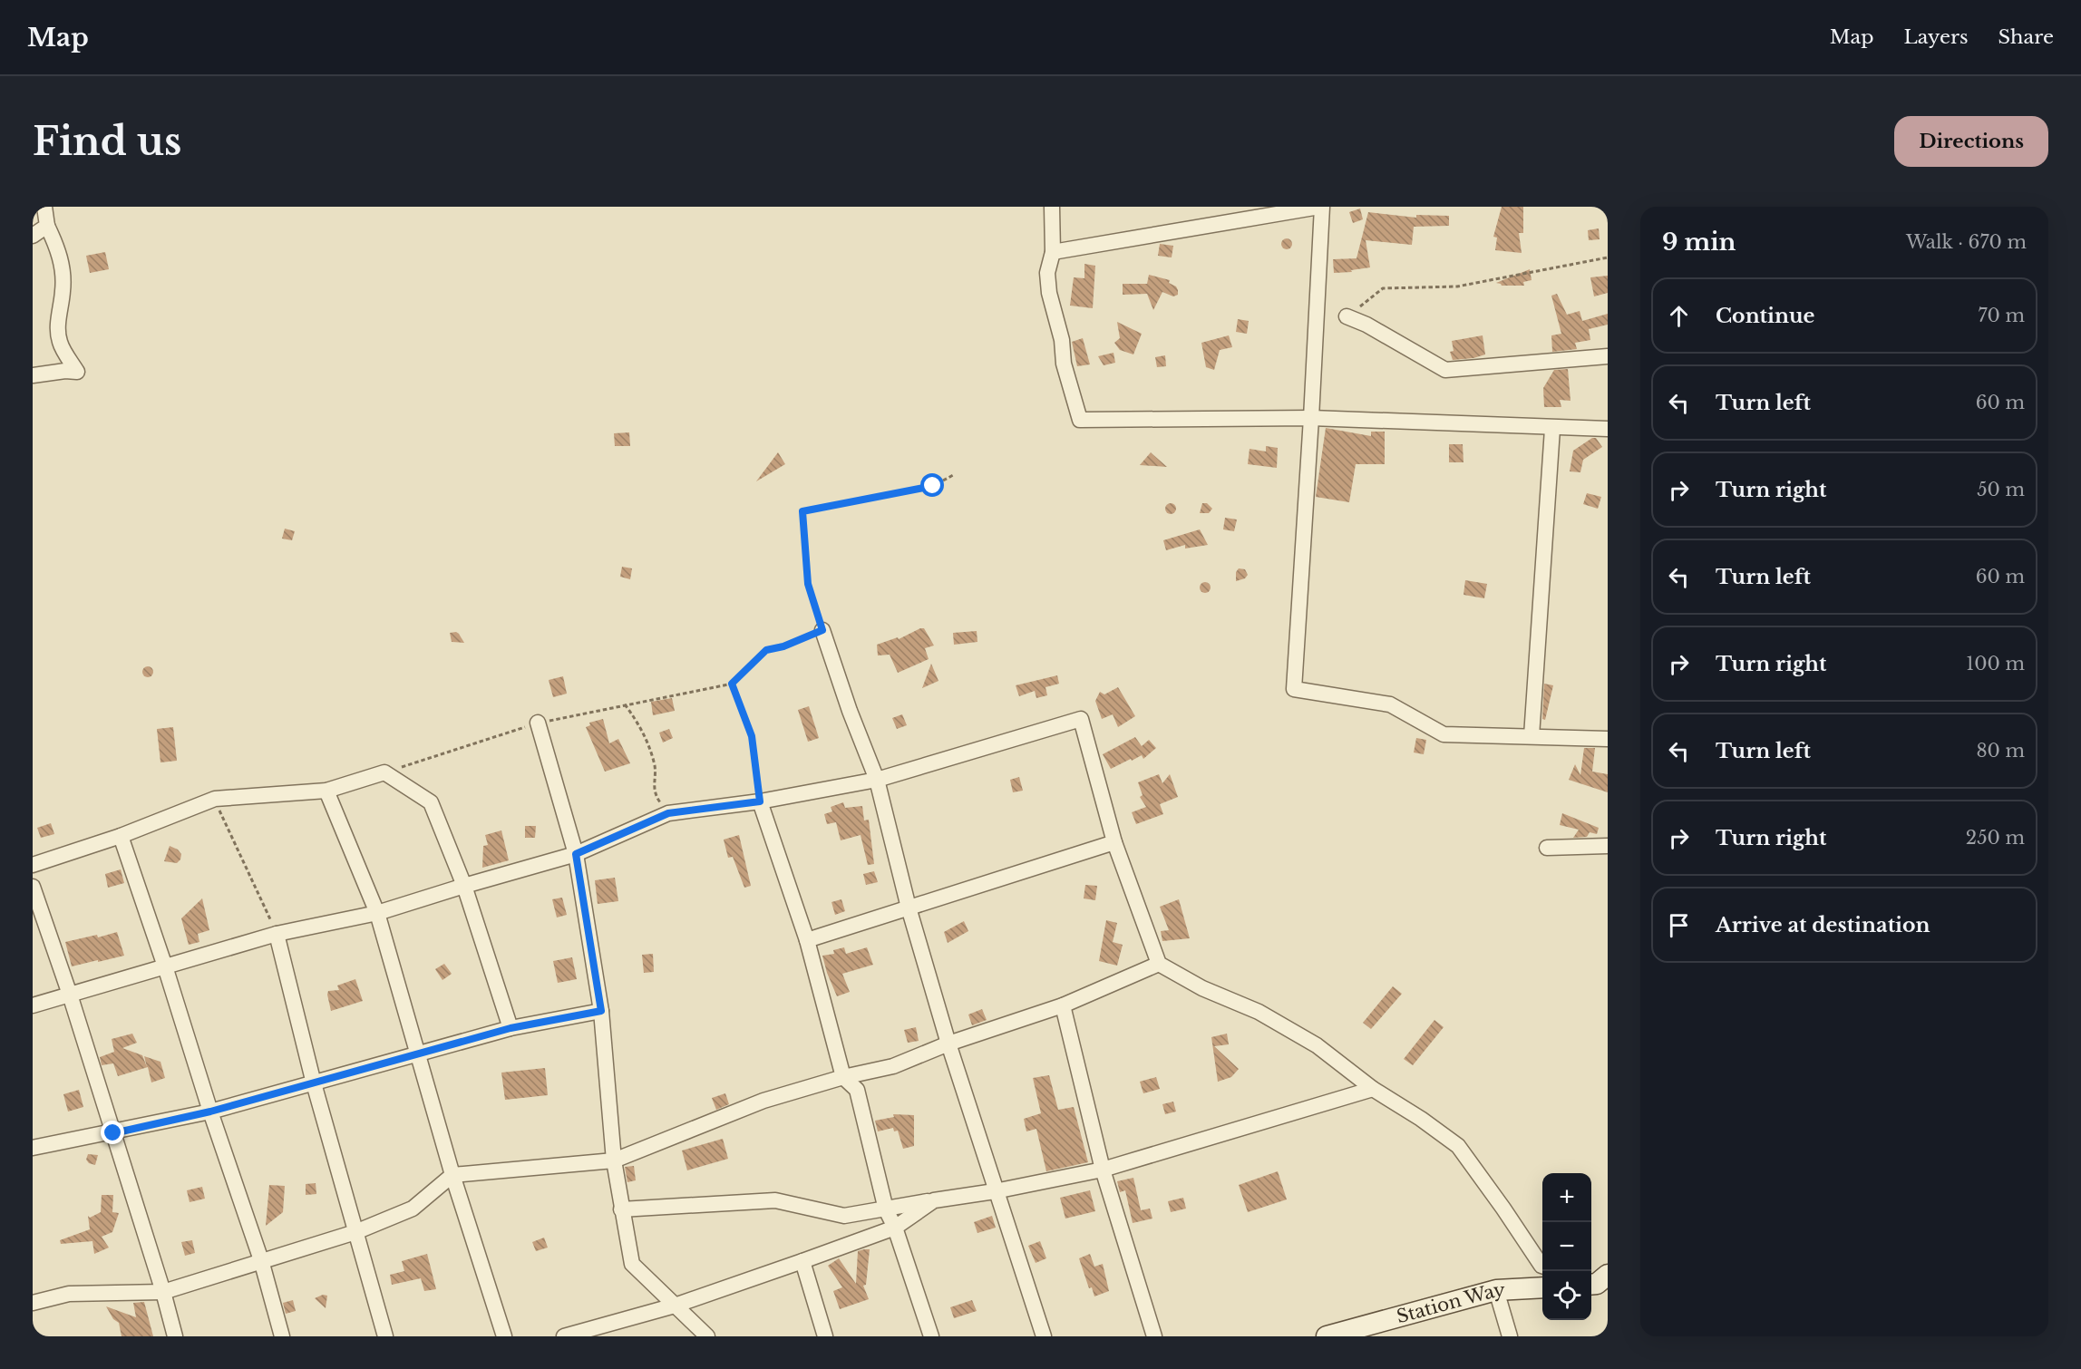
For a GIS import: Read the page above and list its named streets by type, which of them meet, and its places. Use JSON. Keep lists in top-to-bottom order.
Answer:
{
  "streets": {
    "main road": ["Station Way"]
  },
  "page": {
    "header": "Map",
    "nav": ["Map", "Layers", "Share"],
    "buttons": "Directions",
    "title": "Find us",
    "heading": ["9 min", "Walk · 670 m"],
    "list": [
      ["Continue", "70 m"],
      ["Turn left", "60 m"],
      ["Turn right", "50 m"],
      ["Turn left", "60 m"],
      ["Turn right", "100 m"],
      ["Turn left", "80 m"],
      ["Turn right", "250 m"],
      "Arrive at destination"
    ],
    "map_buttons": ["+", "−"]
  }
}
